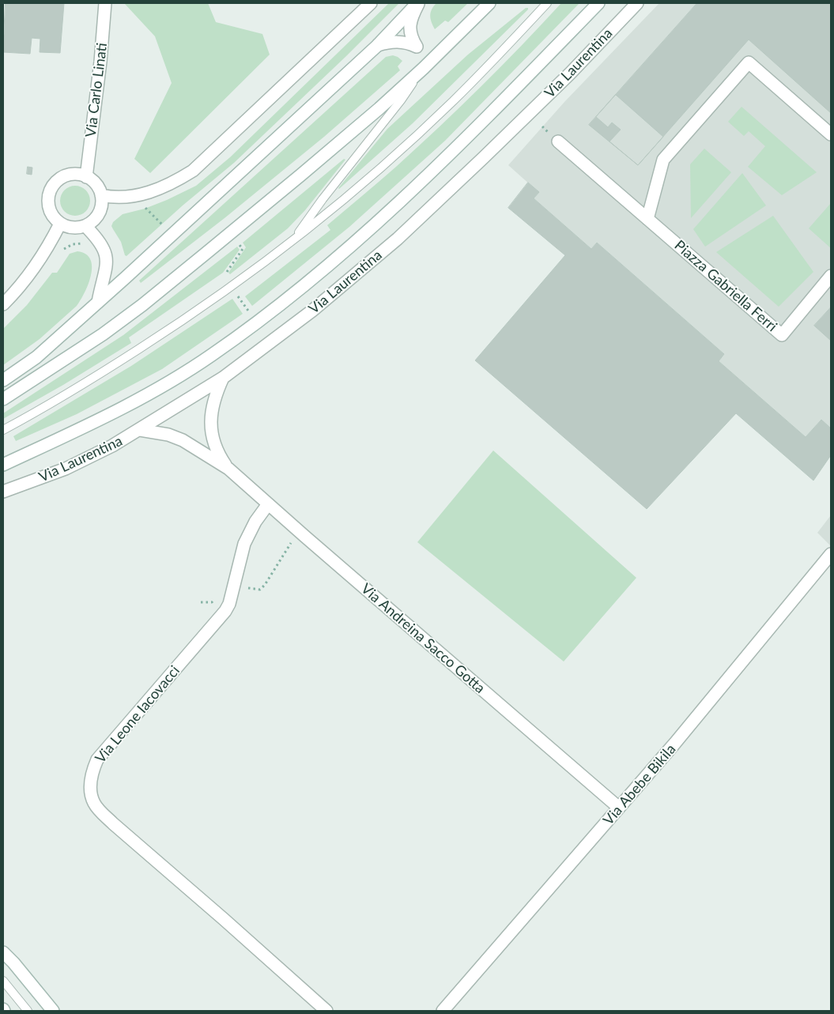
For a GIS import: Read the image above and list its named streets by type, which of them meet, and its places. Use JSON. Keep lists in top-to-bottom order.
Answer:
{
  "streets": {
    "street": [
      "Via Laurentina",
      "Via Carlo Linati",
      "Piazza Gabriella Ferri",
      "Via Andreina Sacco Gotta",
      "Via Leone Iacovacci",
      "Via Abebe Bikila"
    ]
  },
  "crossings": [
    ["Via Andreina Sacco Gotta", "Via Leone Iacovacci"],
    ["Via Andreina Sacco Gotta", "Via Abebe Bikila"]
  ]
}
